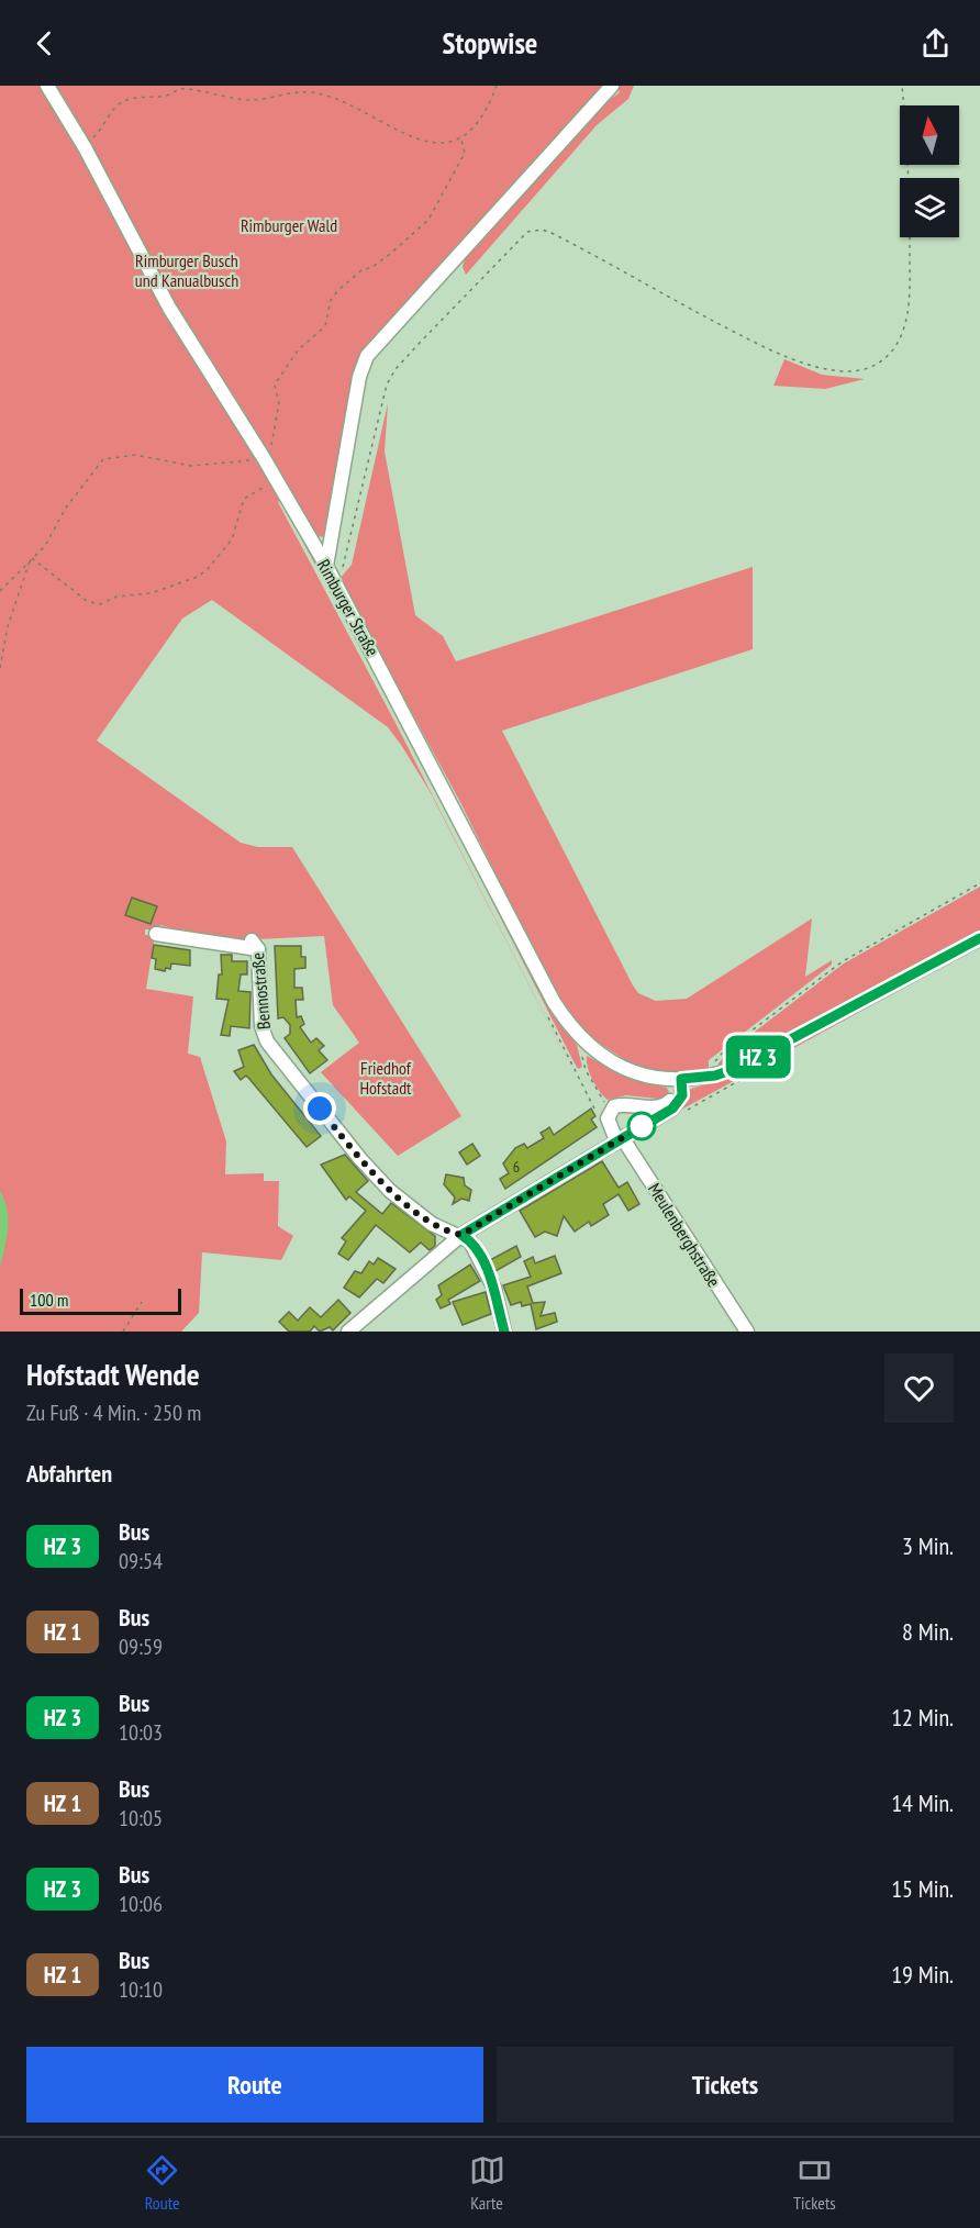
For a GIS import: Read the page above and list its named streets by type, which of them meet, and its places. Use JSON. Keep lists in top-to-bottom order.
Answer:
{
  "streets": {
    "street": ["Rimburger Straße", "Bennostraße", "Meulenberghstraße"]
  },
  "parks": ["Rimburger Wald", "Rimburger Busch und Kanualbusch", "Friedhof Hofstadt"],
  "house_numbers": ["6"],
  "scale_bar": "100 m",
  "north": "top",
  "page": {
    "header": "Stopwise",
    "on_map": "HZ 3",
    "scale": "100 m",
    "heading": [
      ["Hofstadt Wende", "Zu Fuß · 4 Min. · 250 m"],
      "Abfahrten"
    ],
    "list": [
      {
        "mark": "HZ 3",
        "name": "Bus",
        "note": "09:54",
        "value": "3 Min."
      },
      {
        "mark": "HZ 1",
        "name": "Bus",
        "note": "09:59",
        "value": "8 Min."
      },
      {
        "mark": "HZ 3",
        "name": "Bus",
        "note": "10:03",
        "value": "12 Min."
      },
      {
        "mark": "HZ 1",
        "name": "Bus",
        "note": "10:05",
        "value": "14 Min."
      },
      {
        "mark": "HZ 3",
        "name": "Bus",
        "note": "10:06",
        "value": "15 Min."
      },
      {
        "mark": "HZ 1",
        "name": "Bus",
        "note": "10:10",
        "value": "19 Min."
      }
    ],
    "buttons": ["Route", "Tickets"],
    "tabs": ["Route", "Karte", "Tickets"]
  }
}
